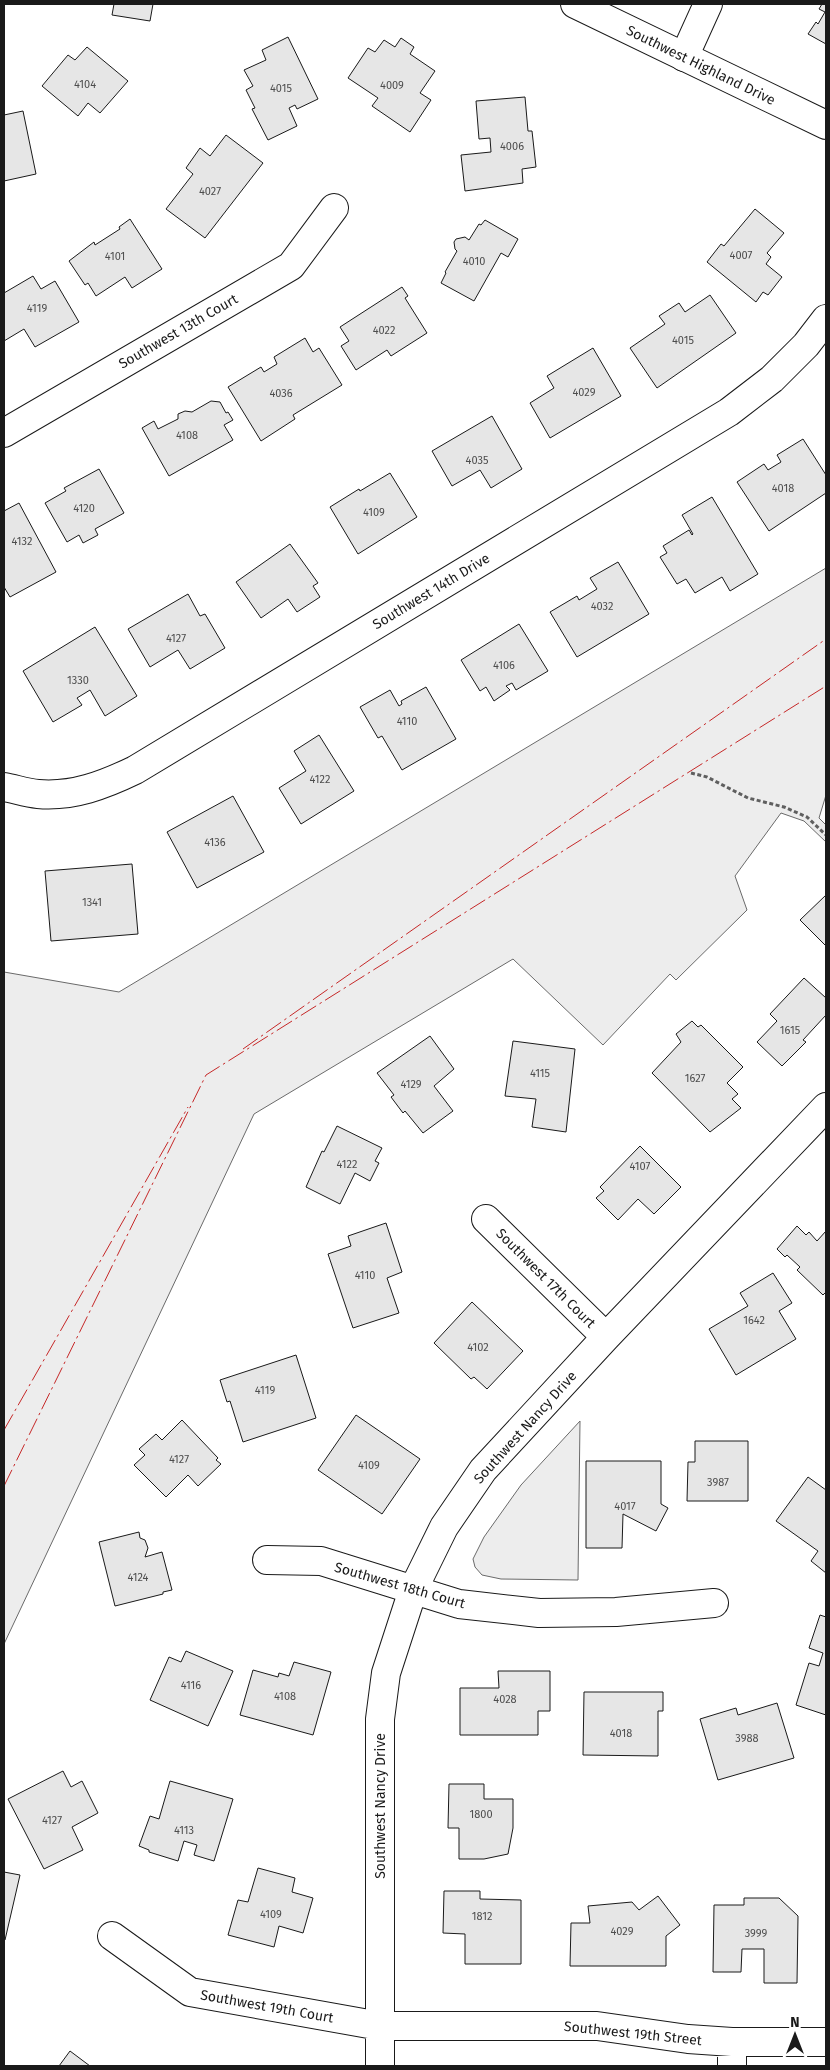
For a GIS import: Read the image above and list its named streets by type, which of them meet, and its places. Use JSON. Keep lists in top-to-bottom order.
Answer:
{
  "streets": {
    "street": [
      "Southwest Highland Drive",
      "Southwest 13th Court",
      "Southwest 14th Drive",
      "Southwest 17th Court",
      "Southwest Nancy Drive",
      "Southwest 18th Court",
      "Southwest 19th Court",
      "Southwest 19th Street"
    ]
  },
  "crossings": [
    ["Southwest 17th Court", "Southwest Nancy Drive"],
    ["Southwest Nancy Drive", "Southwest 18th Court"],
    ["Southwest Nancy Drive", "Southwest 19th Court"],
    ["Southwest Nancy Drive", "Southwest 19th Street"],
    ["Southwest 19th Court", "Southwest 19th Street"]
  ],
  "house_numbers": [
    "4104",
    "4009",
    "4015",
    "4006",
    "4027",
    "4007",
    "4101",
    "4010",
    "4119",
    "4022",
    "4015",
    "4029",
    "4036",
    "4108",
    "4035",
    "4018",
    "4120",
    "4109",
    "4132",
    "4032",
    "4127",
    "4106",
    "1330",
    "4110",
    "4122",
    "4136",
    "1341",
    "1615",
    "4115",
    "1627",
    "4129",
    "4122",
    "4107",
    "4110",
    "1642",
    "4102",
    "4119",
    "4127",
    "4109",
    "3987",
    "4017",
    "4124",
    "4116",
    "4108",
    "4028",
    "4018",
    "3988",
    "1800",
    "4127",
    "4113",
    "4109",
    "1812",
    "4029",
    "3999"
  ],
  "north": "top"
}
